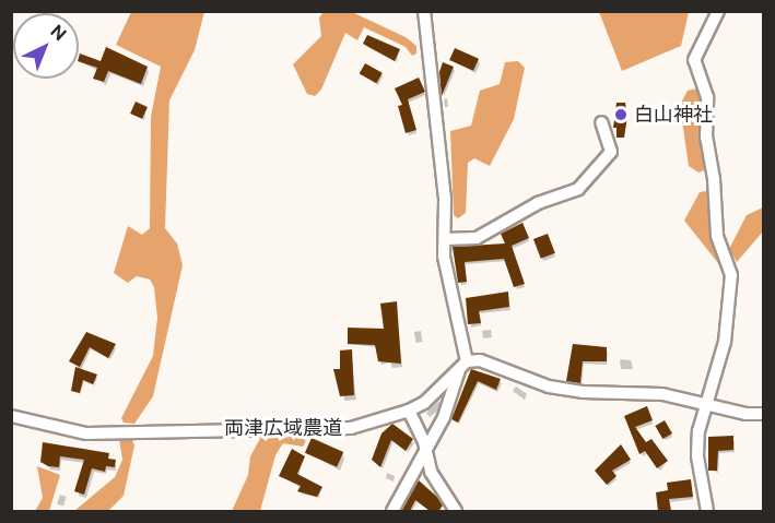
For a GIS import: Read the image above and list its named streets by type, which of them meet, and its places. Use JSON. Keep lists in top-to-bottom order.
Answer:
{
  "streets": {
    "street": ["両津広域農道"]
  },
  "places": ["白山神社"],
  "north": "top right"
}
